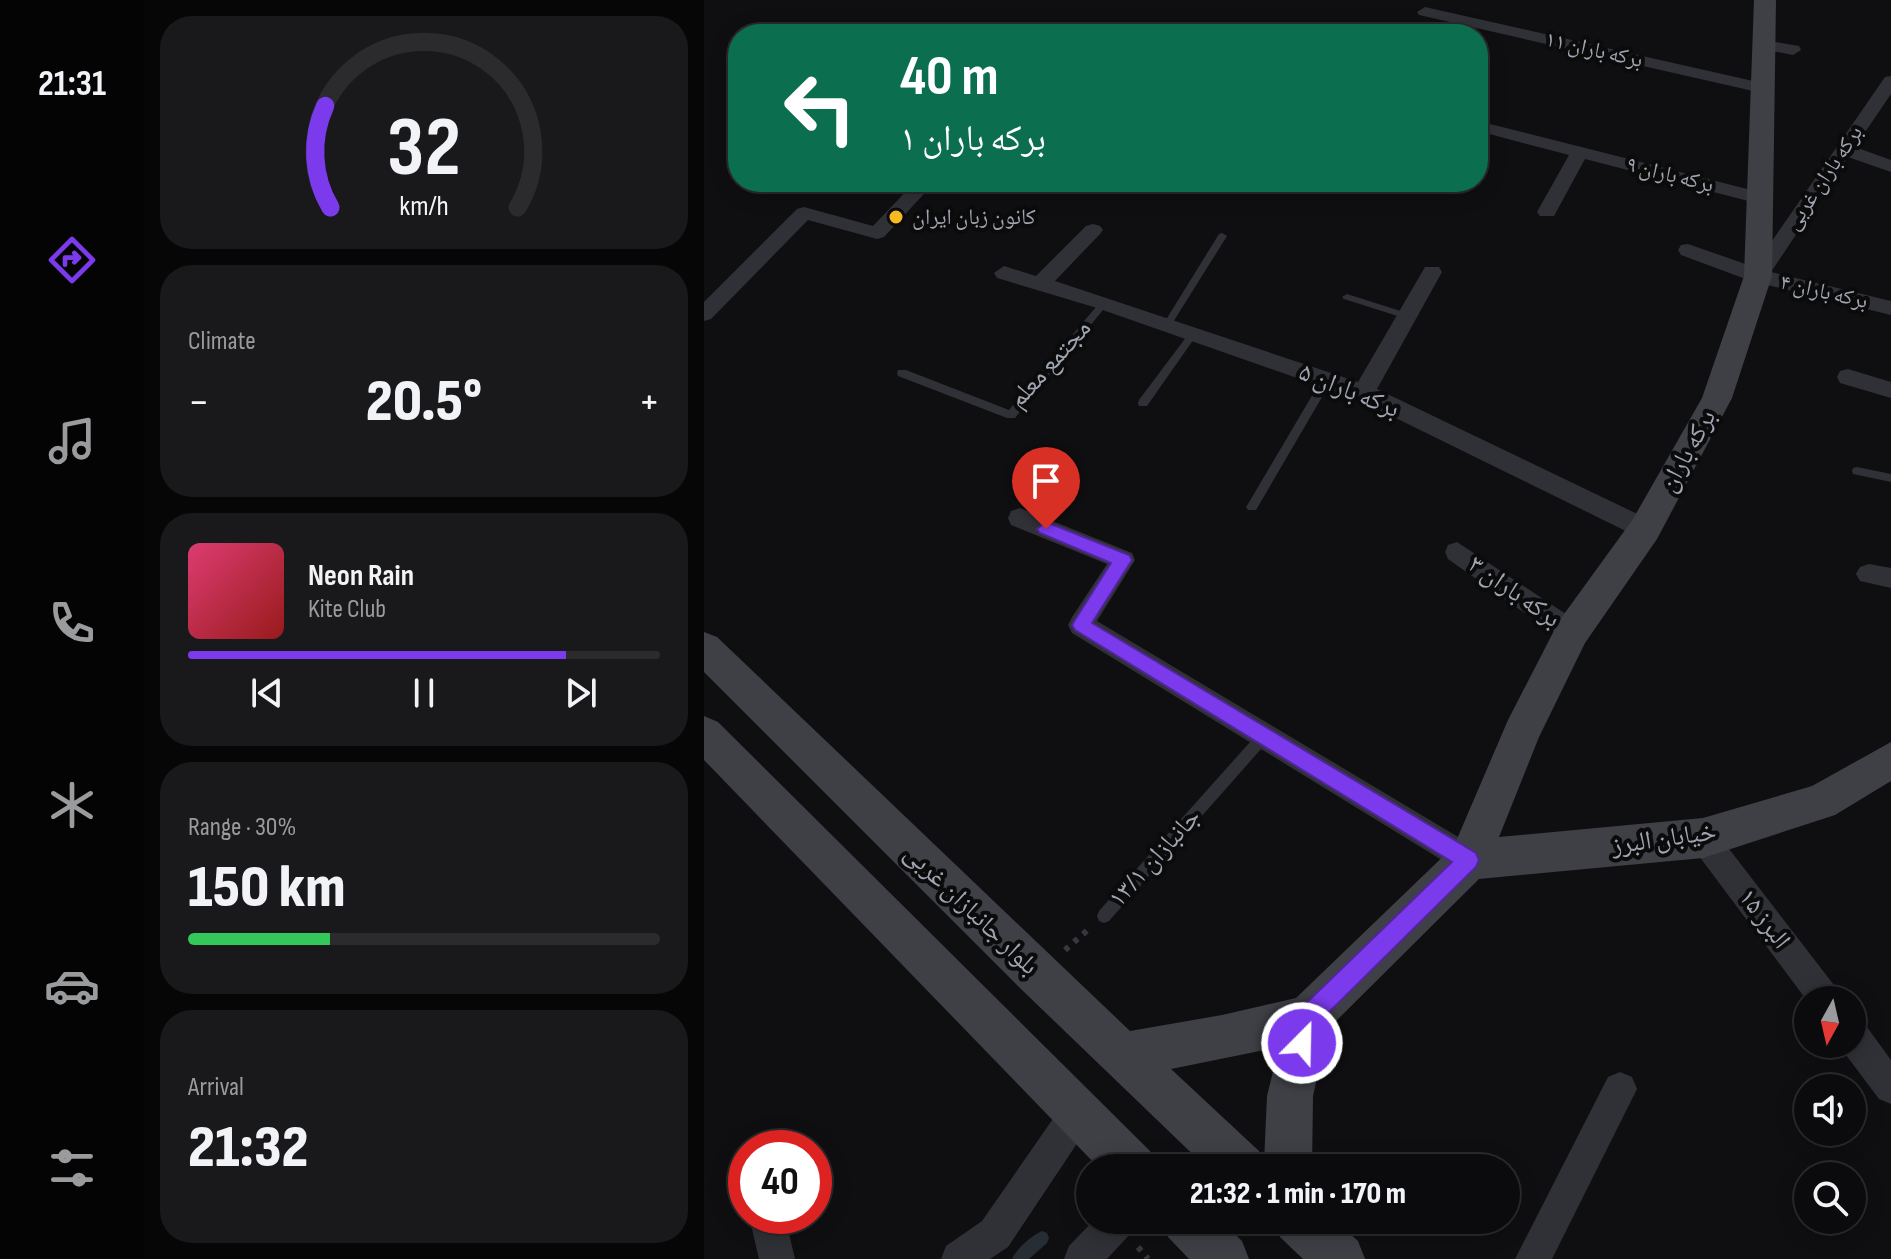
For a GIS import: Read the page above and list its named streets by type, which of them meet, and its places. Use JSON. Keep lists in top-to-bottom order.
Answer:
{
  "streets": {
    "street": [
      "برکه باران ۱۱",
      "برکه باران ۹",
      "برکه باران غربی",
      "برکه باران ۴",
      "برکه باران ۵",
      "برکه باران",
      "برکه باران ۳",
      "خیابان البرز",
      "بلوار جانبازان غربی",
      "البرز ۱۵"
    ],
    "lane": ["مجتمع معلم", "جانبازان ۱۳/۱"]
  },
  "crossings": [
    ["برکه باران ۱۱", "برکه باران"],
    ["برکه باران ۹", "برکه باران"],
    ["برکه باران غربی", "برکه باران ۴"],
    ["برکه باران غربی", "برکه باران"],
    ["برکه باران ۴", "برکه باران"],
    ["مجتمع معلم", "برکه باران ۵"],
    ["برکه باران ۵", "برکه باران"],
    ["برکه باران", "برکه باران ۳"],
    ["برکه باران", "خیابان البرز"],
    ["خیابان البرز", "البرز ۱۵"],
    ["جانبازان ۱۳/۱", "بلوار جانبازان غربی"]
  ],
  "places": ["کانون زبان ایران"],
  "north": "bottom",
  "page": {
    "tabs": "21:31",
    "turn": ["40 m", "برکه باران ۱"],
    "tile": [
      "Climate",
      ["Range · 30%", "150 km"],
      ["Arrival", "21:32"]
    ],
    "heat": ["−", "20.5°", "+"],
    "song": ["Neon Rain", "Kite Club"],
    "limit": "40",
    "trip": "21:32 · 1 min · 170 m",
    "gauge": ["32", "km/h"]
  }
}
